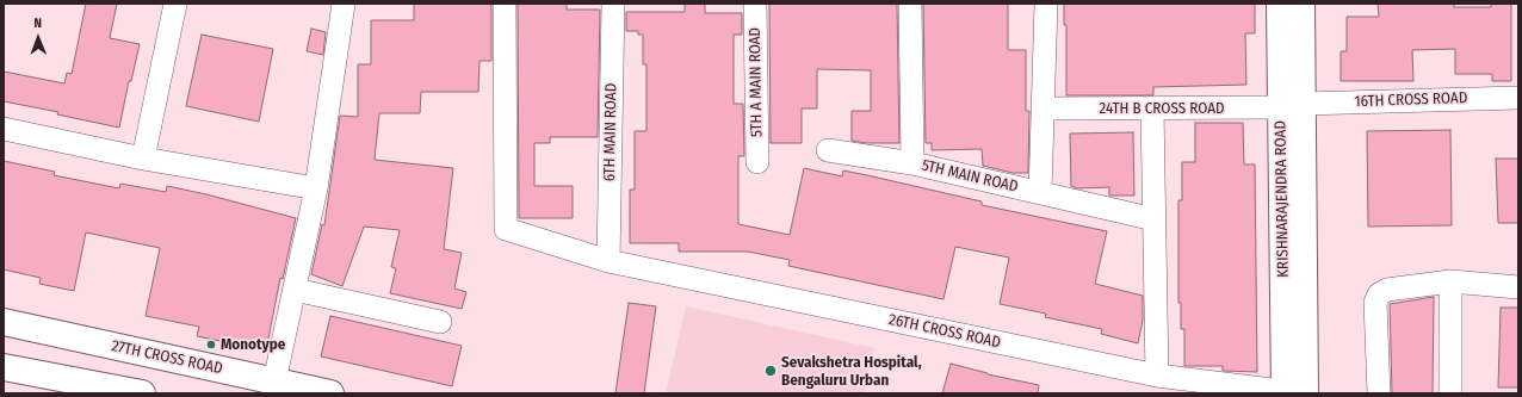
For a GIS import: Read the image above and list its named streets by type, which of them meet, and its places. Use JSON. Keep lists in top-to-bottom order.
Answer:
{
  "streets": {
    "main road": ["KRISHNARAJENDRA ROAD", "27TH CROSS ROAD"],
    "street": [
      "5TH A MAIN ROAD",
      "16TH CROSS ROAD",
      "24TH B CROSS ROAD",
      "6TH MAIN ROAD",
      "5TH MAIN ROAD",
      "26TH CROSS ROAD"
    ]
  },
  "crossings": [
    ["16TH CROSS ROAD", "24TH B CROSS ROAD"],
    ["16TH CROSS ROAD", "KRISHNARAJENDRA ROAD"],
    ["24TH B CROSS ROAD", "KRISHNARAJENDRA ROAD"],
    ["6TH MAIN ROAD", "26TH CROSS ROAD"],
    ["KRISHNARAJENDRA ROAD", "26TH CROSS ROAD"]
  ],
  "places": ["Monotype", "Sevakshetra Hospital, Bengaluru Urban"],
  "north": "top"
}
